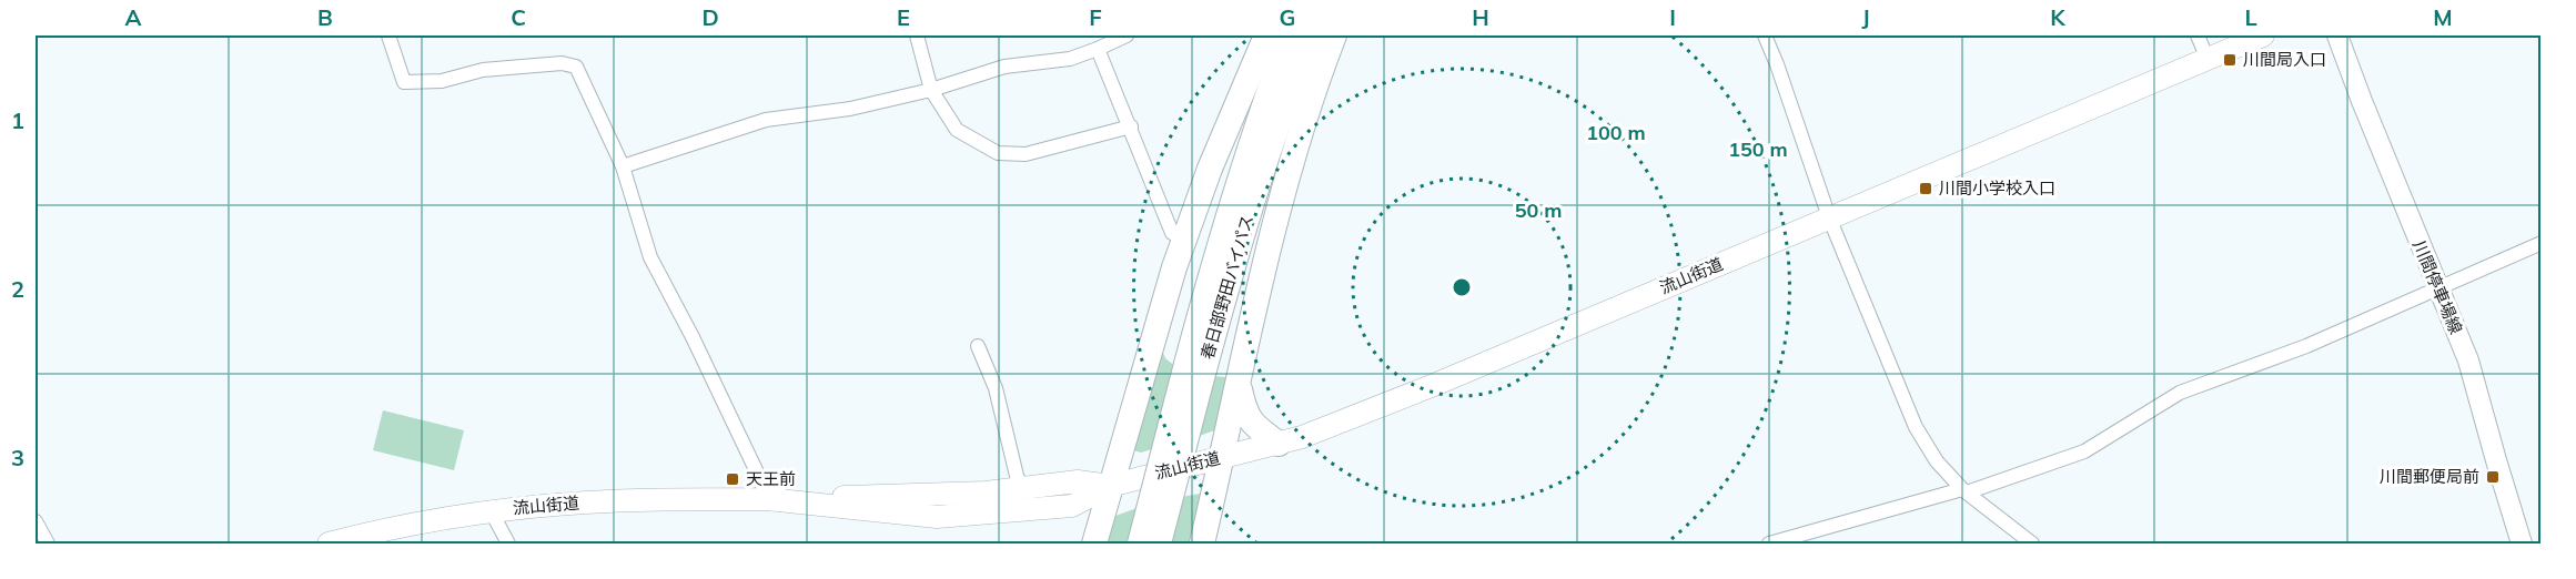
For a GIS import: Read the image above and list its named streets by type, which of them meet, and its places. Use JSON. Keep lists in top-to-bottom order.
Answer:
{
  "streets": {
    "highway": ["春日部野田バイパス"],
    "main road": ["流山街道", "川間停車場線"]
  },
  "places": {
    "transit": [
      "川間局入口",
      "川間小学校入口",
      "川間郵便局前",
      "天王前"
    ]
  },
  "grid": {
    "columns": [
      "A",
      "B",
      "C",
      "D",
      "E",
      "F",
      "G",
      "H",
      "I",
      "J",
      "K",
      "L",
      "M"
    ],
    "rows": ["1", "2", "3"]
  },
  "rings": ["100 m", "150 m", "50 m"]
}
